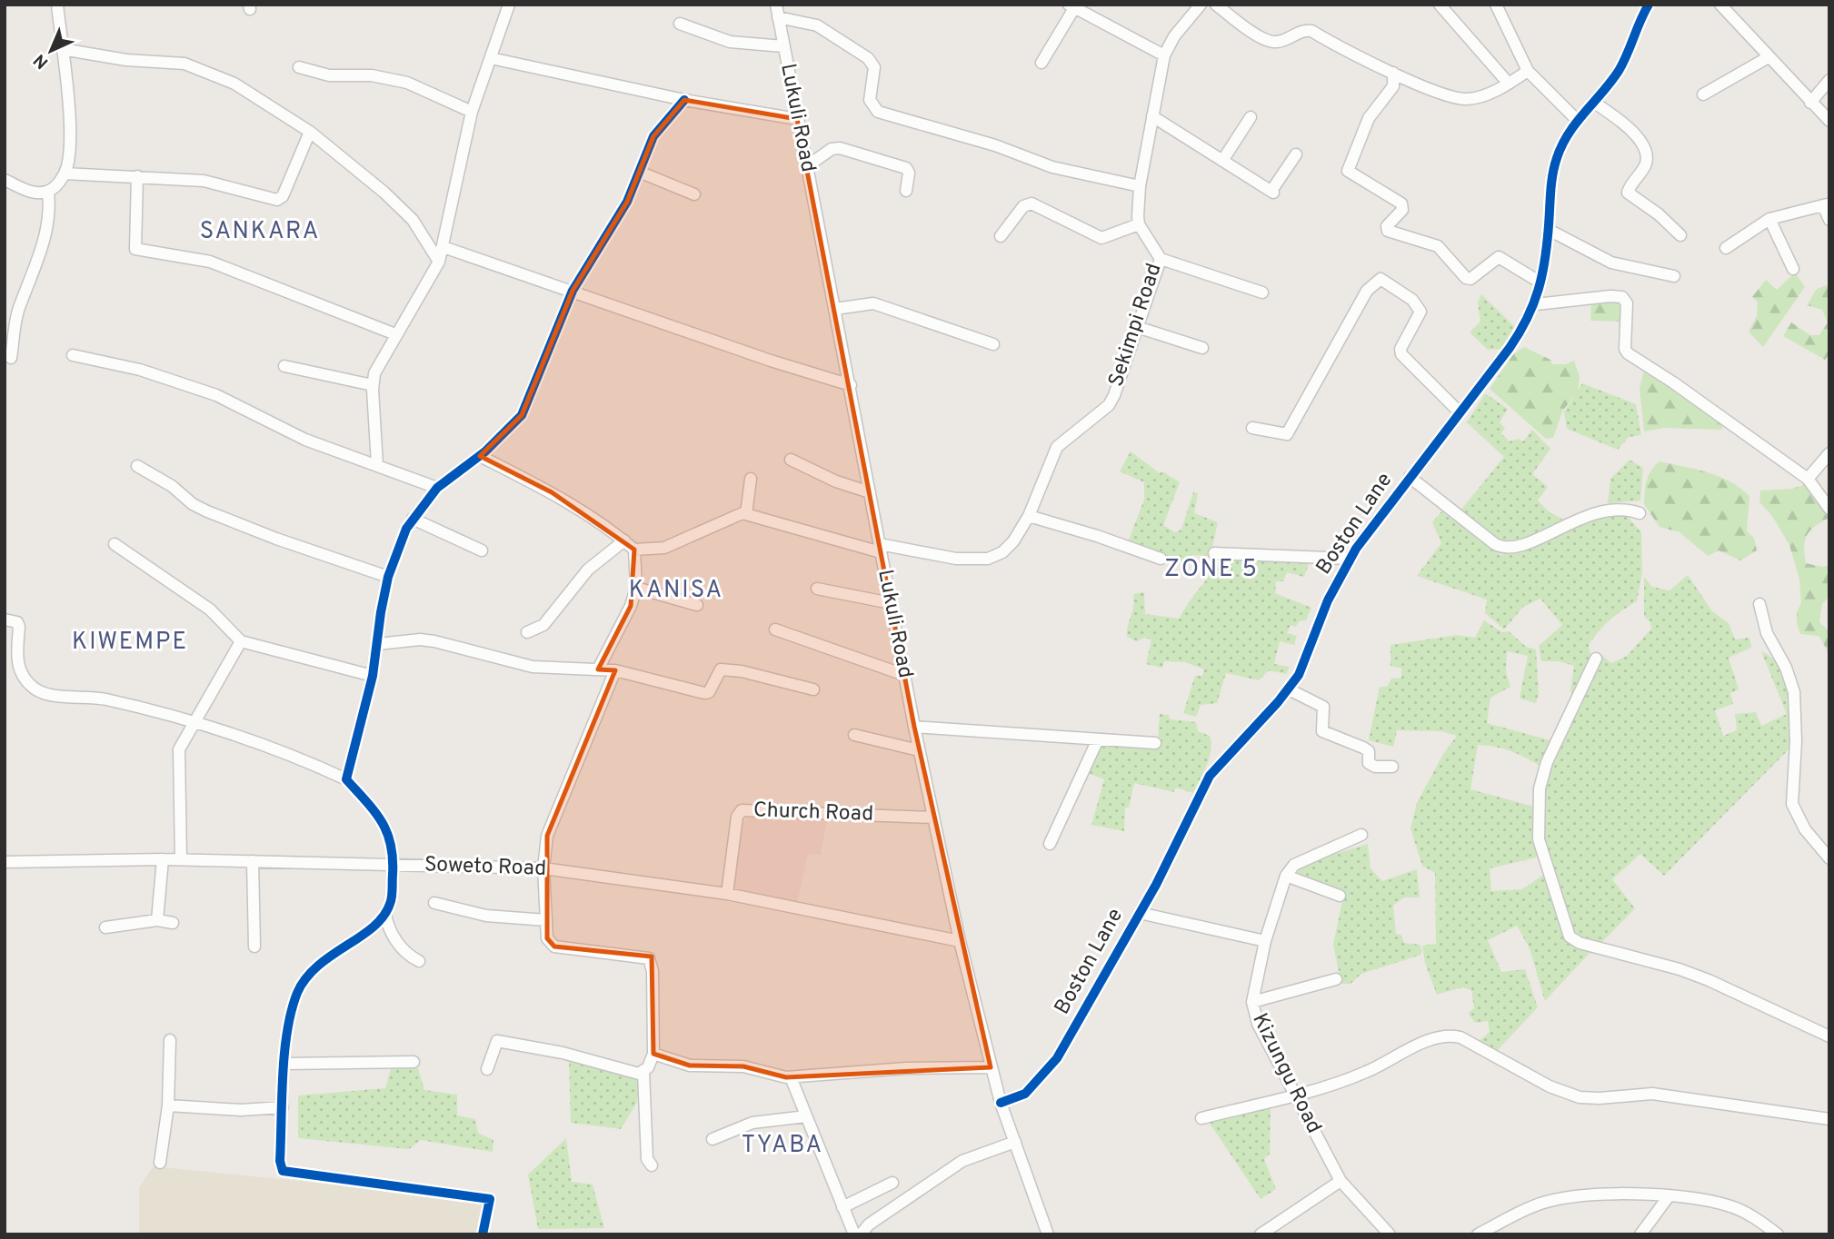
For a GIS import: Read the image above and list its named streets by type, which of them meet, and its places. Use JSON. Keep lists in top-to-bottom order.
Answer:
{
  "streets": {
    "street": [
      "Lukuli Road",
      "Sekimpi Road",
      "Boston Lane",
      "Church Road",
      "Soweto Road",
      "Kizungu Road"
    ]
  },
  "crossings": [
    ["Lukuli Road", "Sekimpi Road"],
    ["Lukuli Road", "Boston Lane"],
    ["Lukuli Road", "Church Road"],
    ["Lukuli Road", "Soweto Road"],
    ["Church Road", "Soweto Road"]
  ],
  "districts": [
    "SANKARA",
    "ZONE 5",
    "KANISA",
    "KIWEMPE",
    "TYABA"
  ],
  "north": "bottom left"
}
